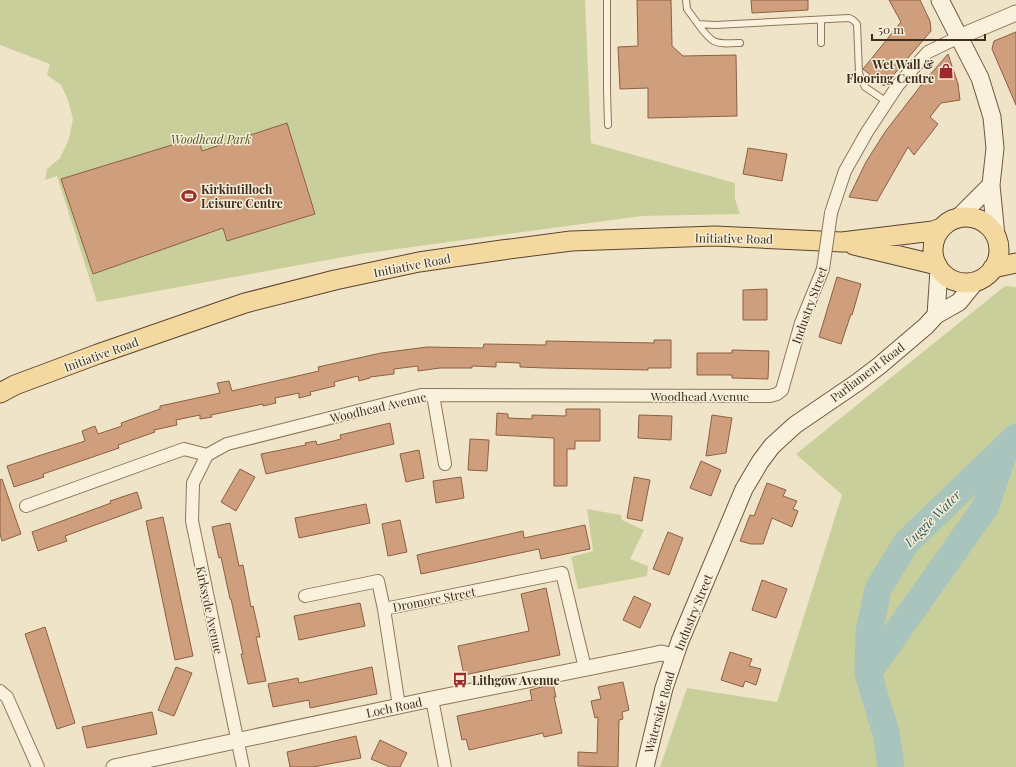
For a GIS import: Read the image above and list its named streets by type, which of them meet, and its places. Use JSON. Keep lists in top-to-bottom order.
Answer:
{
  "streets": {
    "main road": [
      "Initiative Road",
      "Industry Street",
      "Parliament Road",
      "Waterside Road"
    ],
    "street": [
      "Woodhead Avenue",
      "Dromore Street",
      "Kirksyde Avenue",
      "Loch Road"
    ]
  },
  "crossings": [
    ["Industry Street", "Parliament Road"],
    ["Industry Street", "Woodhead Avenue"],
    ["Industry Street", "Loch Road"],
    ["Industry Street", "Waterside Road"],
    ["Woodhead Avenue", "Kirksyde Avenue"],
    ["Dromore Street", "Loch Road"],
    ["Kirksyde Avenue", "Loch Road"],
    ["Loch Road", "Waterside Road"]
  ],
  "water": ["Luggie Water"],
  "parks": ["Woodhead Park"],
  "places": {
    "shop": ["Wet Wall & Flooring Centre"],
    "sports": ["Kirkintilloch Leisure Centre"],
    "bus stop": ["Lithgow Avenue"]
  },
  "scale_bar": "50 m"
}
